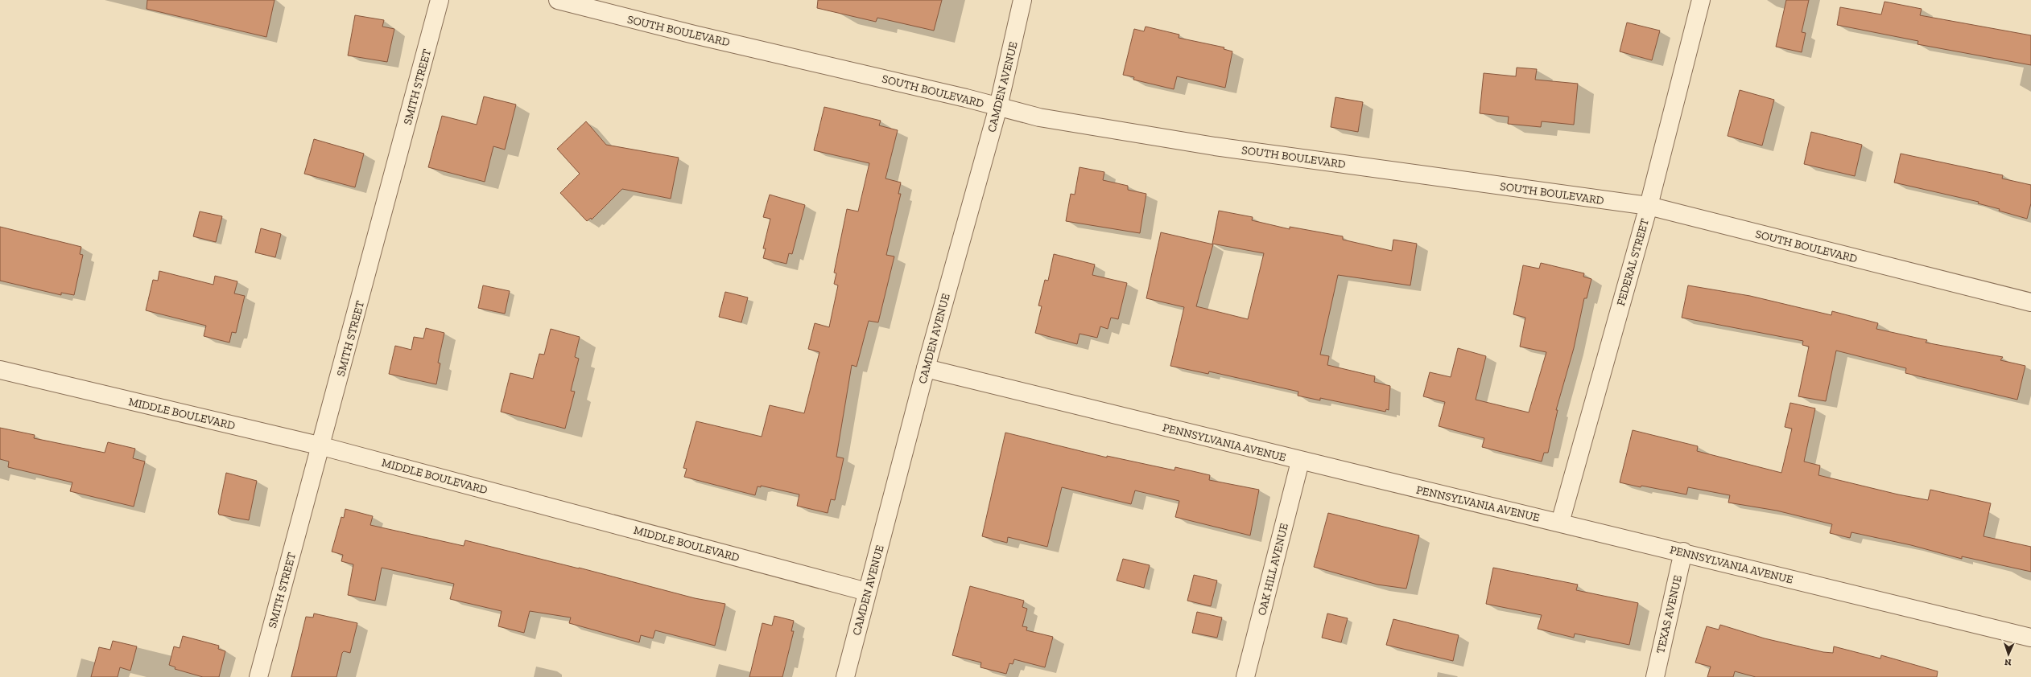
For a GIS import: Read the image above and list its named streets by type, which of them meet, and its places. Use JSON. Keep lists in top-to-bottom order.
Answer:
{
  "streets": {
    "street": [
      "SOUTH BOULEVARD",
      "SMITH STREET",
      "CAMDEN AVENUE",
      "FEDERAL STREET",
      "MIDDLE BOULEVARD",
      "PENNSYLVANIA AVENUE",
      "OAK HILL AVENUE",
      "TEXAS AVENUE"
    ]
  },
  "crossings": [
    ["SOUTH BOULEVARD", "CAMDEN AVENUE"],
    ["SOUTH BOULEVARD", "FEDERAL STREET"],
    ["SMITH STREET", "MIDDLE BOULEVARD"],
    ["CAMDEN AVENUE", "MIDDLE BOULEVARD"],
    ["CAMDEN AVENUE", "PENNSYLVANIA AVENUE"],
    ["FEDERAL STREET", "PENNSYLVANIA AVENUE"],
    ["PENNSYLVANIA AVENUE", "OAK HILL AVENUE"],
    ["PENNSYLVANIA AVENUE", "TEXAS AVENUE"]
  ],
  "north": "bottom"
}
